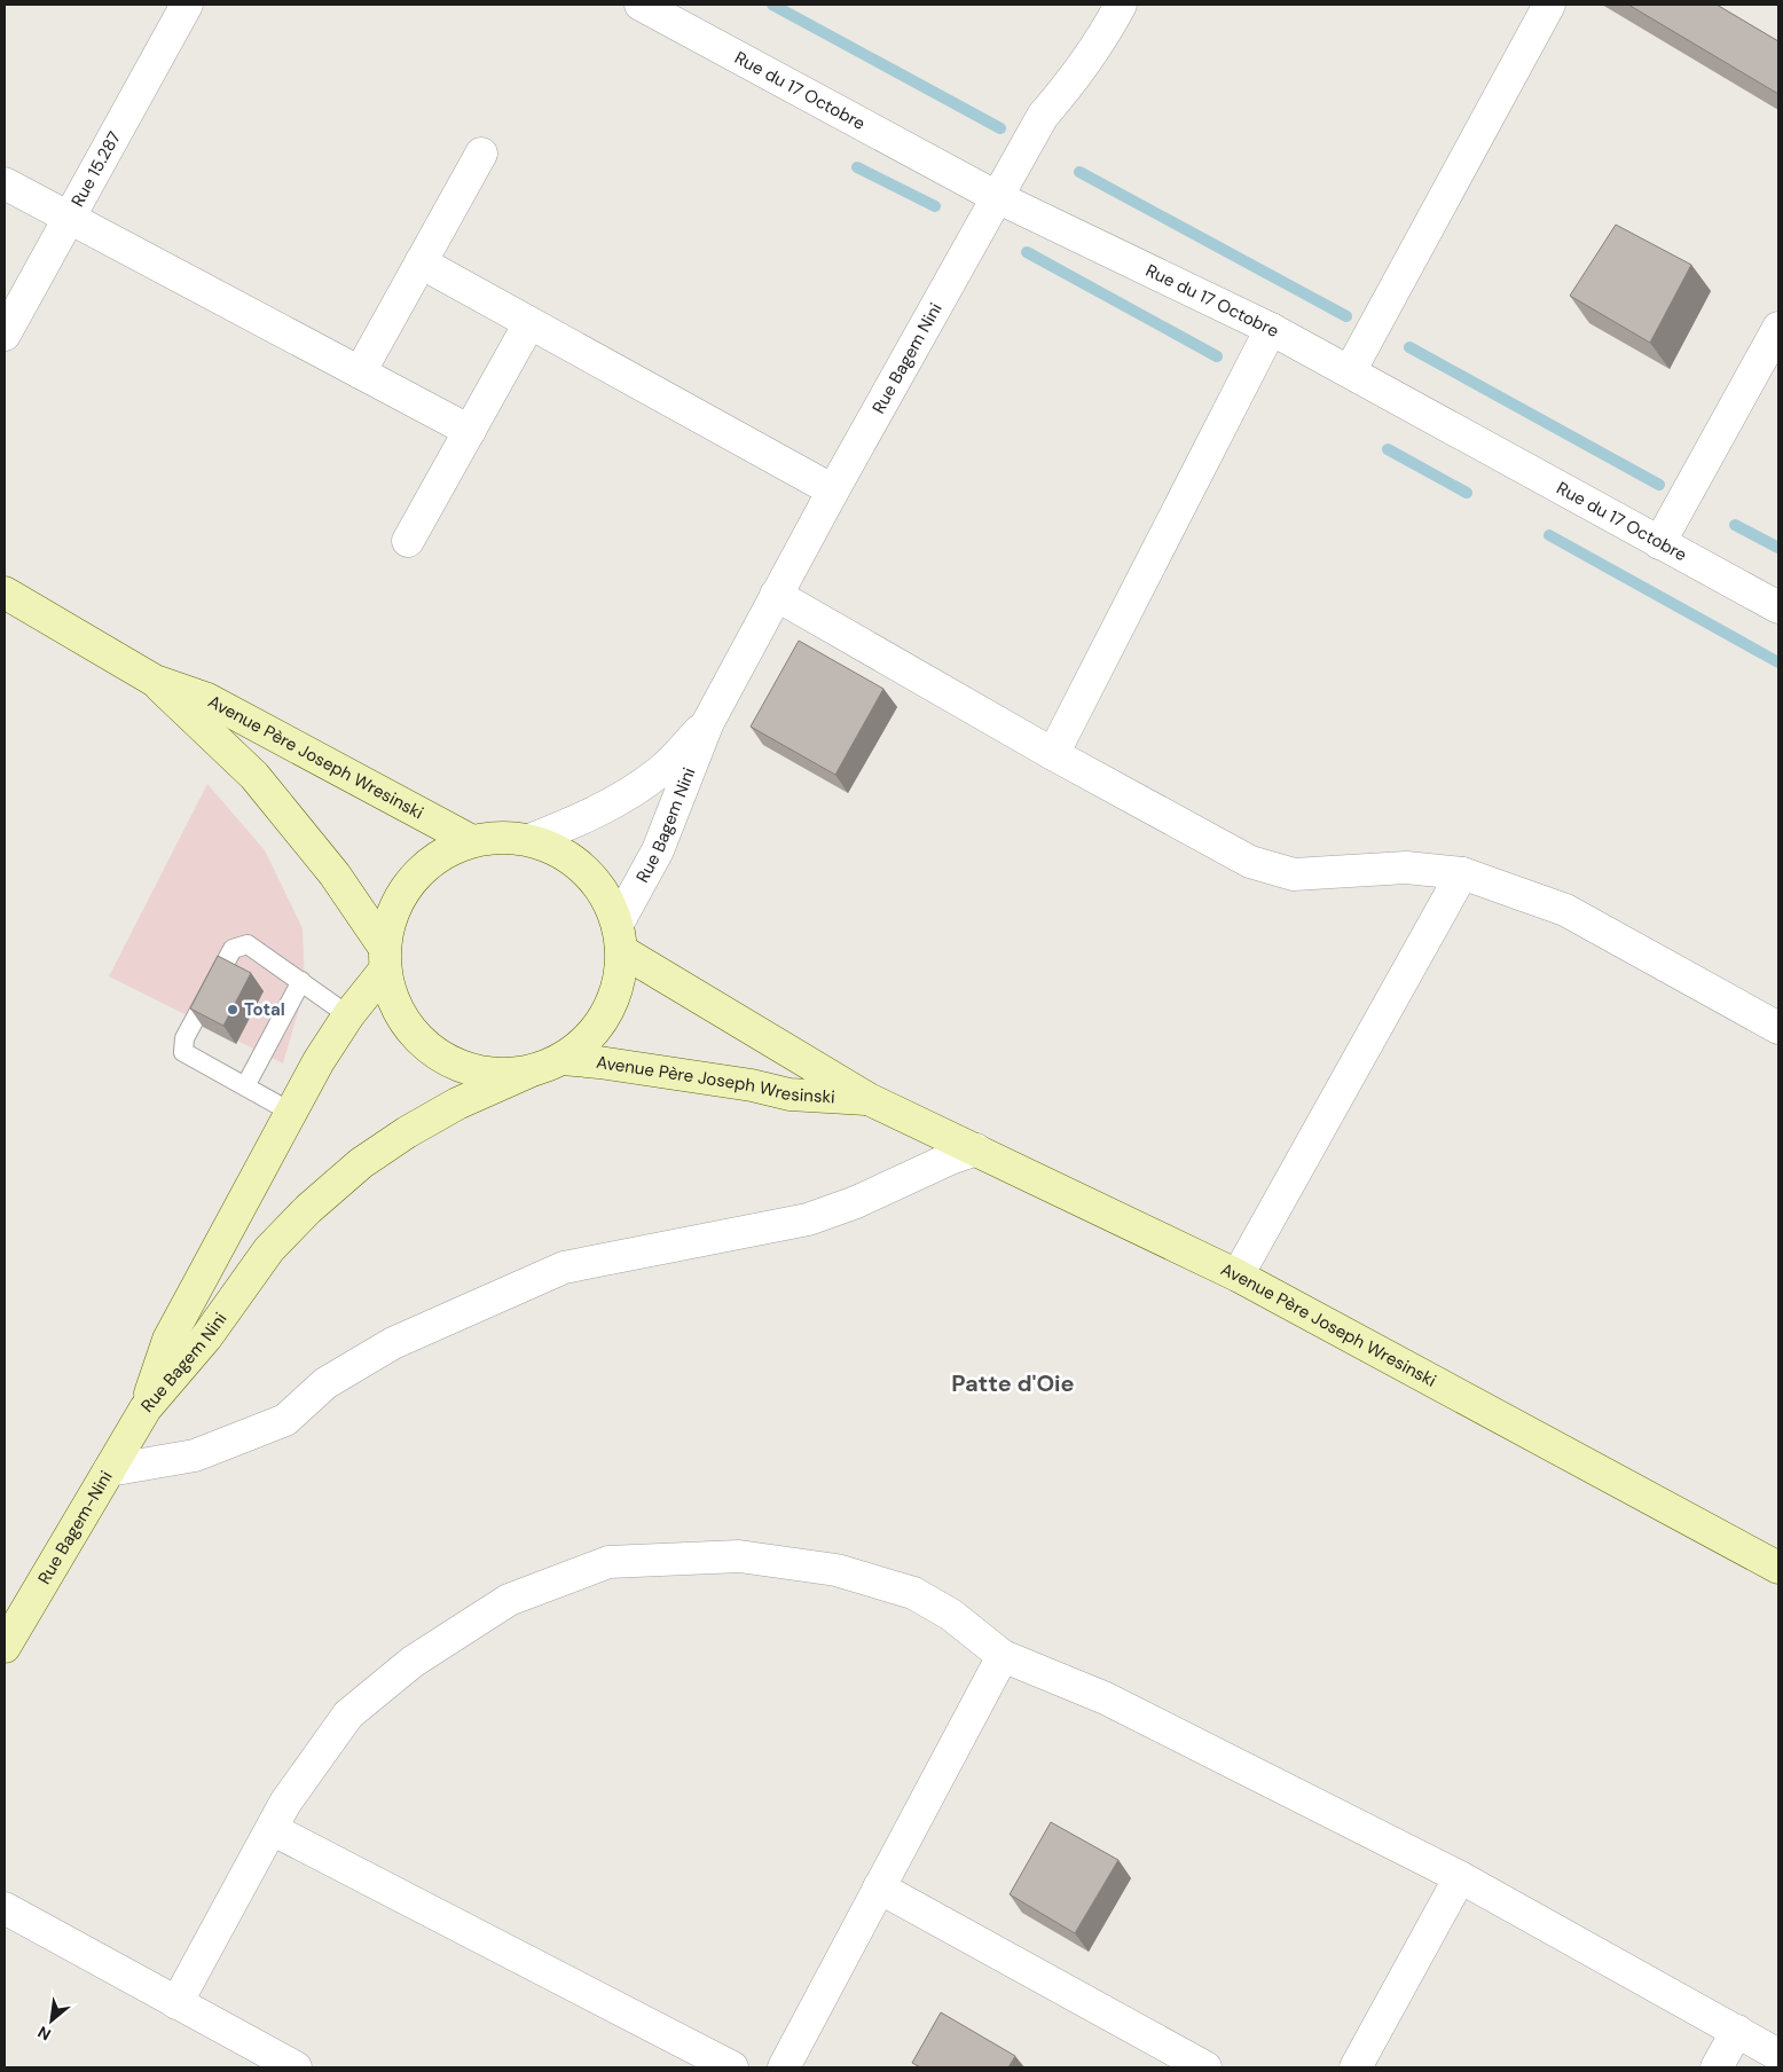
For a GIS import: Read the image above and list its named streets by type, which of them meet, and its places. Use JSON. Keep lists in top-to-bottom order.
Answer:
{
  "streets": {
    "street": [
      "Rue du 17 Octobre",
      "Rue 15.287",
      "Rue Bagem Nini",
      "Avenue Père Joseph Wresinski",
      "Rue Bagem-Nini"
    ]
  },
  "crossings": [
    ["Rue du 17 Octobre", "Rue Bagem Nini"],
    ["Rue Bagem Nini", "Avenue Père Joseph Wresinski"],
    ["Rue Bagem Nini", "Rue Bagem-Nini"]
  ],
  "districts": ["Patte d'Oie"],
  "places": ["Total"],
  "north": "bottom left"
}
